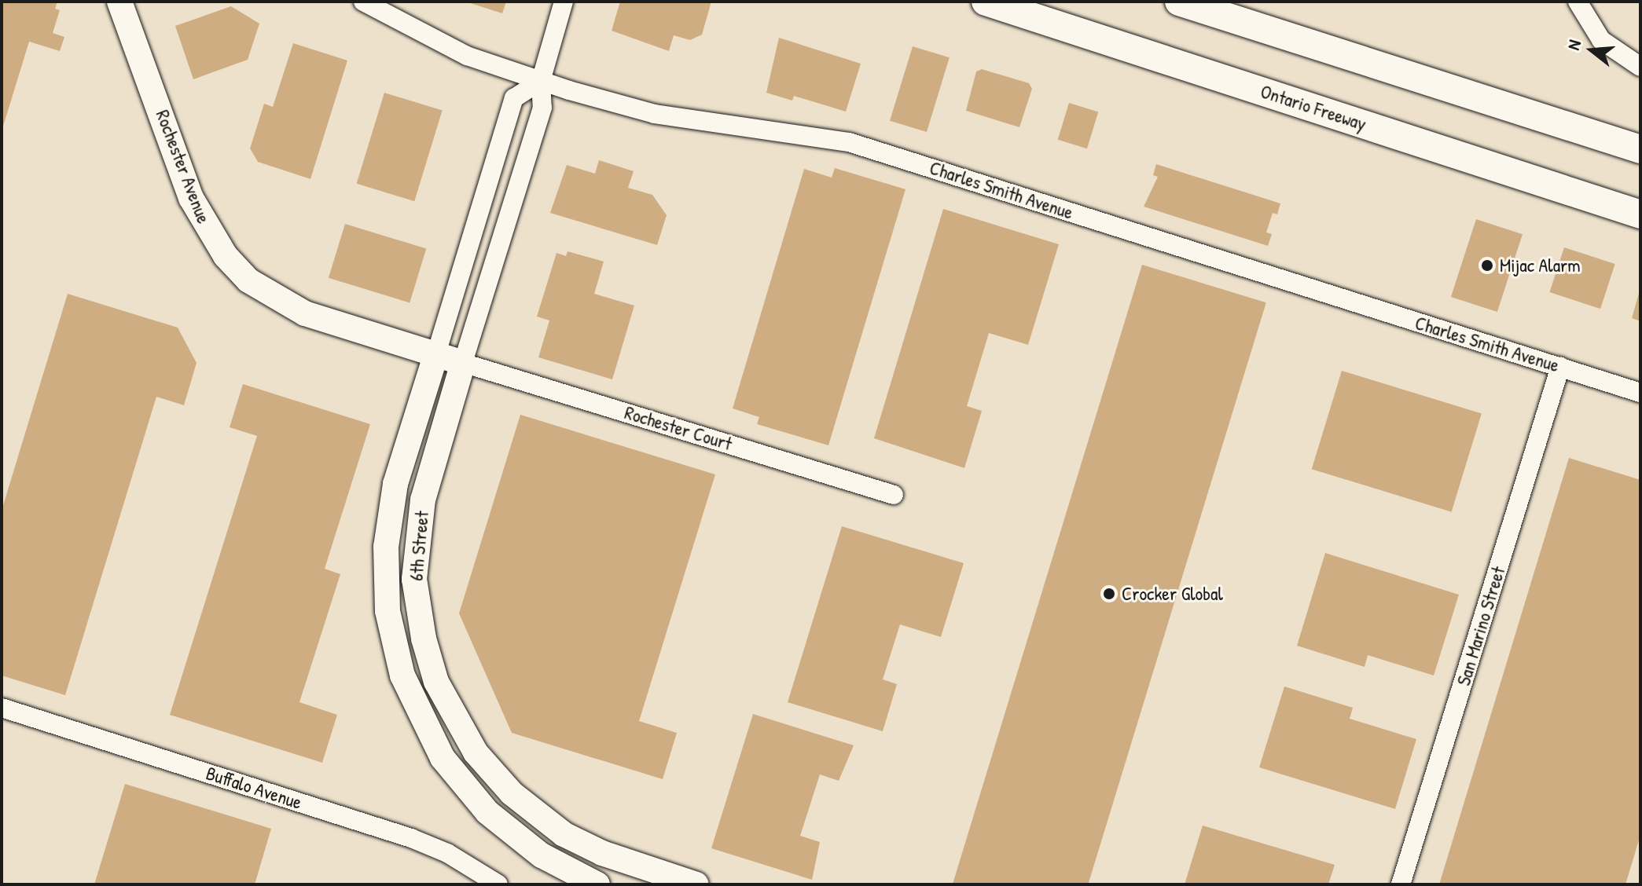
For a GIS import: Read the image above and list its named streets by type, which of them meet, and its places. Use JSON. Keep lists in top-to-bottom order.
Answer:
{
  "streets": {
    "highway": ["Ontario Freeway"],
    "main road": ["Rochester Avenue", "6th Street"],
    "street": [
      "Charles Smith Avenue",
      "Rochester Court",
      "San Marino Street",
      "Buffalo Avenue"
    ]
  },
  "crossings": [
    ["Rochester Avenue", "Rochester Court"],
    ["Rochester Avenue", "6th Street"],
    ["Charles Smith Avenue", "6th Street"],
    ["Charles Smith Avenue", "San Marino Street"],
    ["Rochester Court", "6th Street"]
  ],
  "places": ["Mijac Alarm", "Crocker Global"],
  "north": "left"
}
